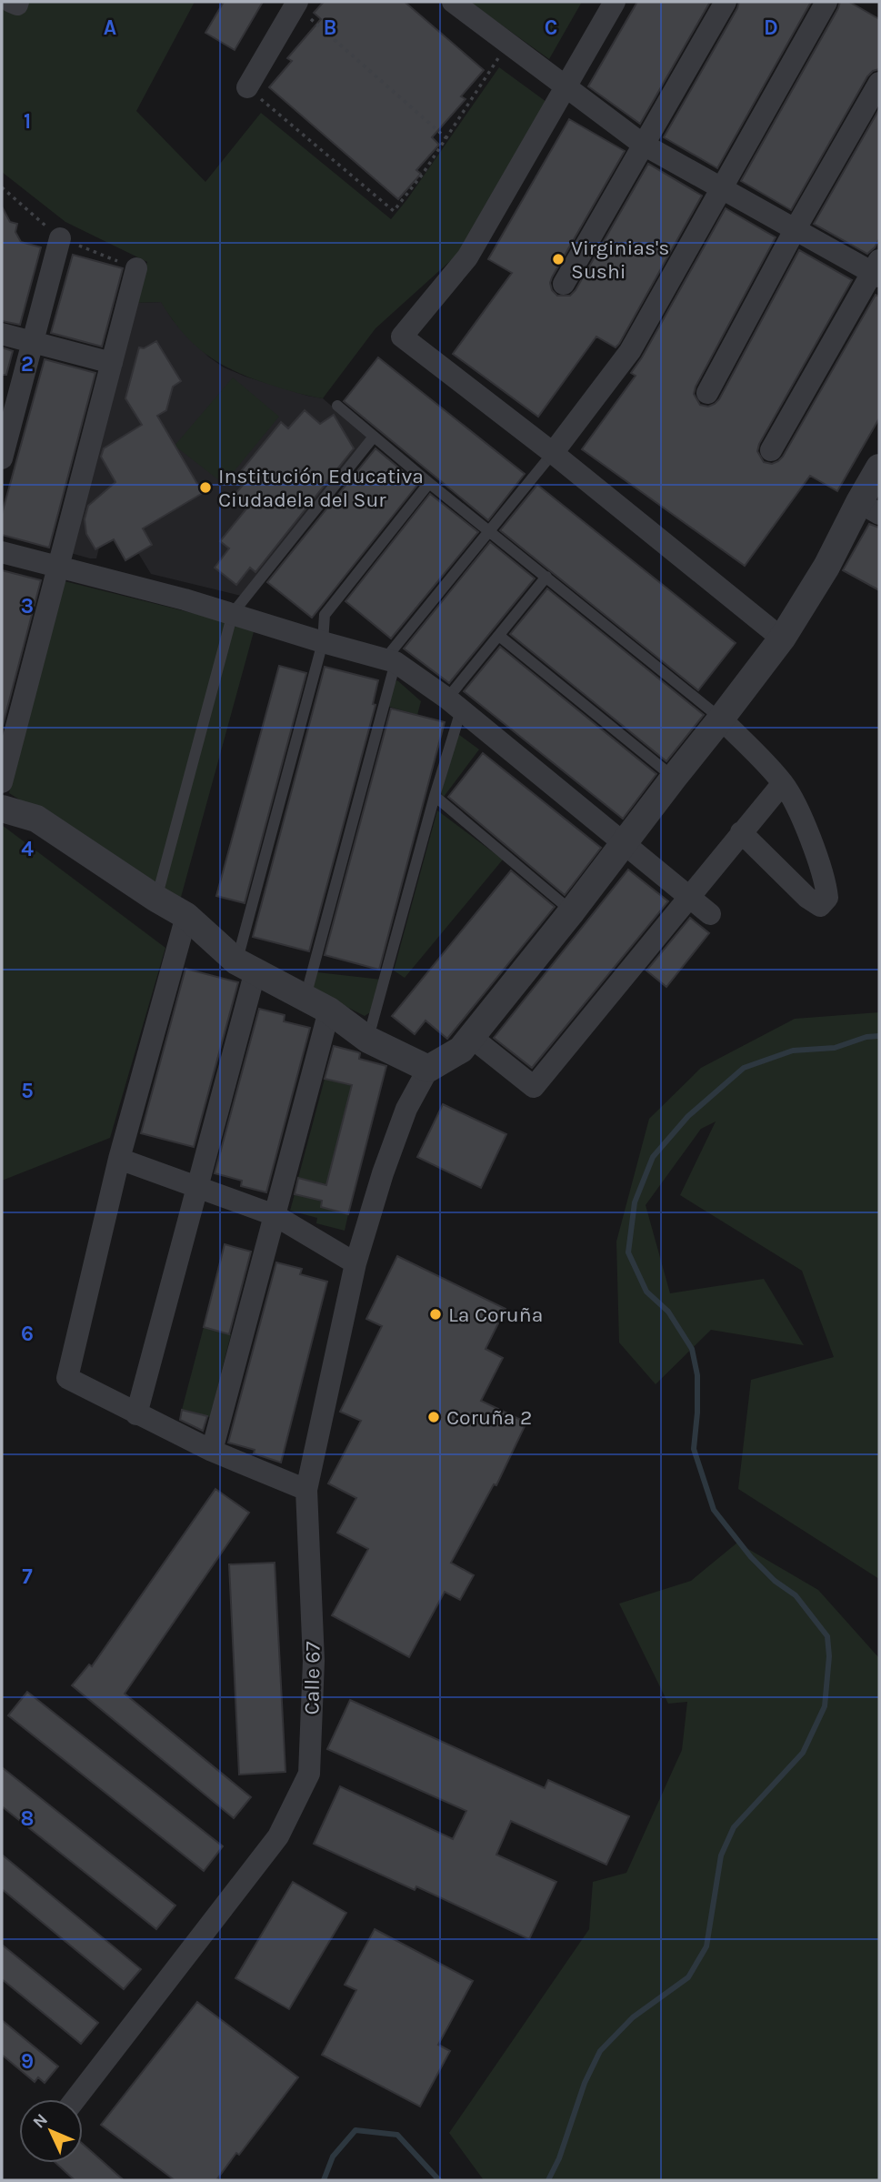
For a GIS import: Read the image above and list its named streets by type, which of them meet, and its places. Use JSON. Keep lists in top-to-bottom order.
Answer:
{
  "streets": {
    "street": ["Calle 67"]
  },
  "places": [
    "Virginias's Sushi",
    "Institución Educativa Ciudadela del Sur",
    "La Coruña",
    "Coruña 2"
  ],
  "north": "top left",
  "grid": {
    "columns": [
      "A",
      "B",
      "C",
      "D"
    ],
    "rows": [
      "1",
      "2",
      "3",
      "4",
      "5",
      "6",
      "7",
      "8",
      "9"
    ]
  }
}
